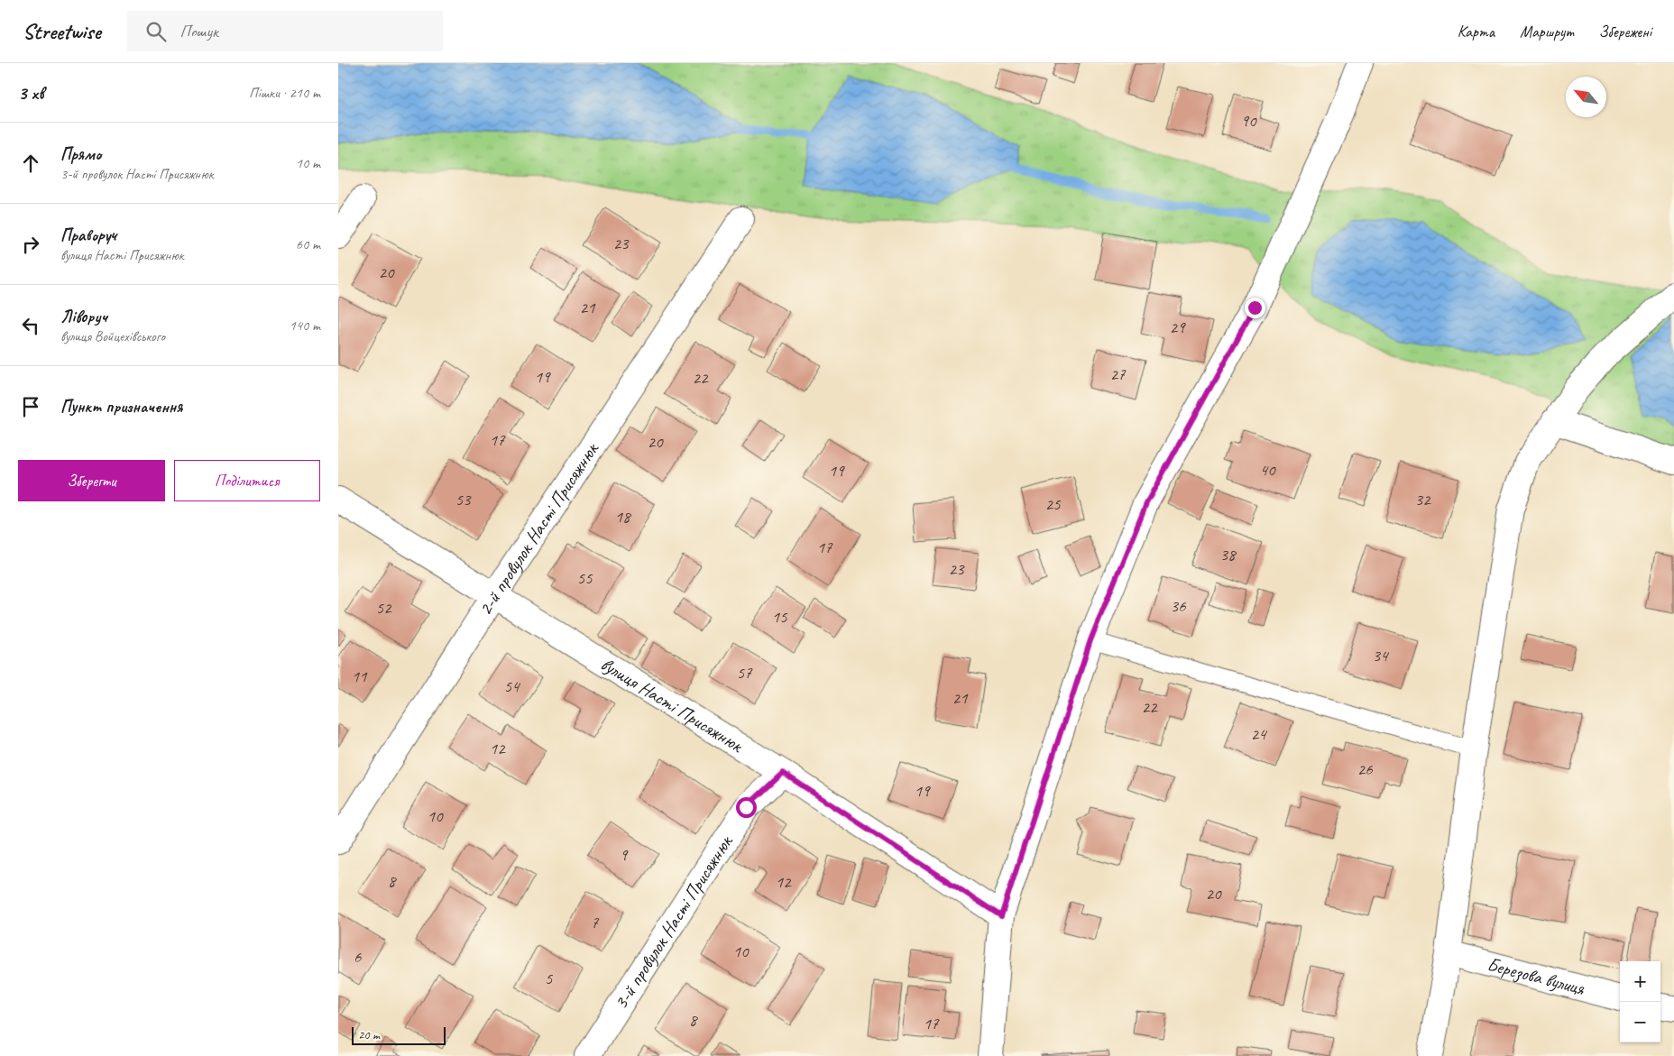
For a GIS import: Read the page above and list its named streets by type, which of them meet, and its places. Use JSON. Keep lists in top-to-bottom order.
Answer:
{
  "streets": {
    "street": [
      "2-й провулок Насті Присяжнюк",
      "вулиця Насті Присяжнюк",
      "3-й провулок Насті Присяжнюк",
      "Березова вулиця"
    ]
  },
  "crossings": [
    ["2-й провулок Насті Присяжнюк", "вулиця Насті Присяжнюк"],
    ["вулиця Насті Присяжнюк", "3-й провулок Насті Присяжнюк"]
  ],
  "house_numbers": [
    "90",
    "23",
    "20",
    "21",
    "29",
    "27",
    "19",
    "22",
    "17",
    "20",
    "40",
    "19",
    "53",
    "32",
    "25",
    "18",
    "17",
    "38",
    "23",
    "55",
    "36",
    "52",
    "15",
    "34",
    "57",
    "11",
    "54",
    "21",
    "22",
    "24",
    "12",
    "26",
    "19",
    "10",
    "9",
    "8",
    "12",
    "20",
    "7",
    "10",
    "6",
    "5",
    "8",
    "17"
  ],
  "scale_bar": "20 m",
  "north": "top left",
  "page": {
    "header": "Streetwise",
    "search": "Пошук",
    "nav": ["Карта", "Маршрут", "Збережені"],
    "heading": ["3 хв", "Пішки · 210 m"],
    "list": [
      ["Прямо", "3-й провулок Насті Присяжнюк", "10 m"],
      ["Праворуч", "вулиця Насті Присяжнюк", "60 m"],
      ["Ліворуч", "вулиця Войцехівського", "140 m"],
      "Пункт призначення"
    ],
    "buttons": ["Зберегти", "Поділитися"],
    "map_buttons": ["+", "−"],
    "scale": "20 m"
  }
}
